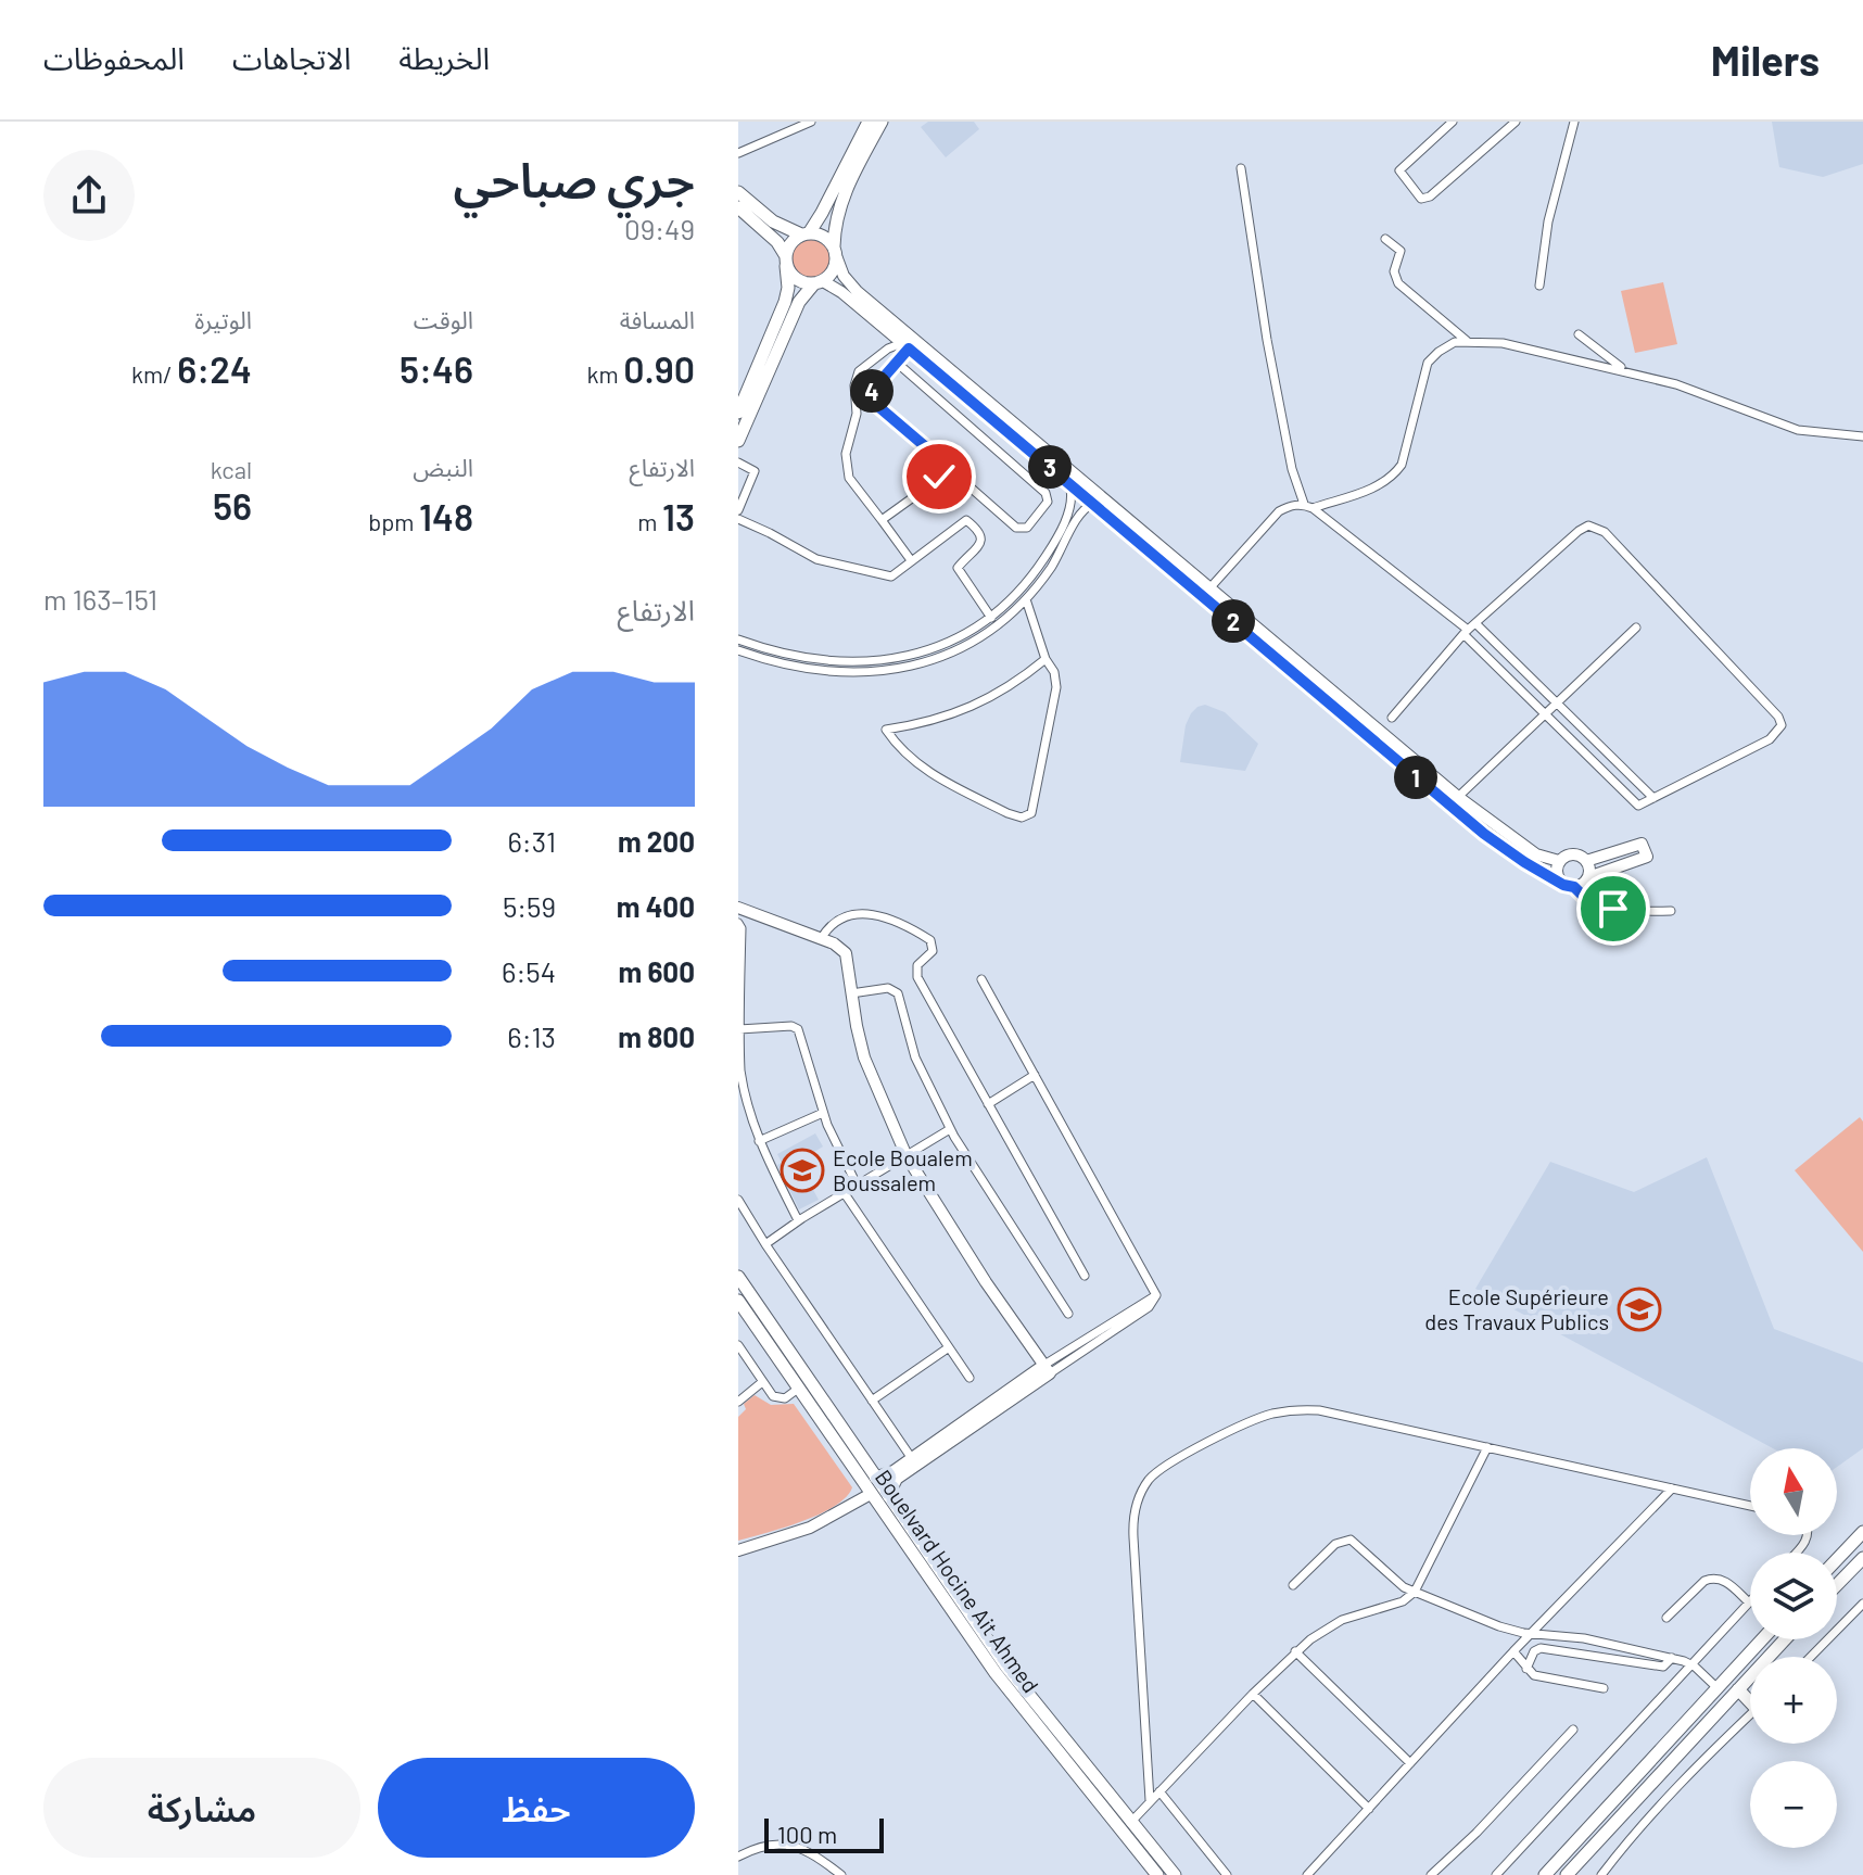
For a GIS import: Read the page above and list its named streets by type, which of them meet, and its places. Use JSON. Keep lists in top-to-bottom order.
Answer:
{
  "streets": {
    "main road": ["Bouelvard Hocine Ait Ahmed"]
  },
  "places": {
    "school or university": ["Ecole Boualem Boussalem", "Ecole Supérieure des Travaux Publics"]
  },
  "scale_bar": "100 m",
  "north": "top",
  "page": {
    "header": "Milers",
    "nav": ["الخريطة", "الاتجاهات", "المحفوظات"],
    "heading": ["جري صباحي", "09:49"],
    "stats": [
      ["المسافة", "0.90 km"],
      ["الوقت", "5:46"],
      ["الوتيرة", "6:24 /km"],
      ["الارتفاع", "13 m"],
      ["النبض", "148 bpm"],
      ["kcal", "56"]
    ],
    "pins": [
      "4",
      "3",
      "2",
      "1"
    ],
    "chart": ["الارتفاع", "151–163 m"],
    "list": [
      {
        "name": "200 m",
        "note": "6:31"
      },
      {
        "name": "400 m",
        "note": "5:59"
      },
      {
        "name": "600 m",
        "note": "6:54"
      },
      {
        "name": "800 m",
        "note": "6:13"
      }
    ],
    "map_buttons": ["+", "−"],
    "buttons": ["حفظ", "مشاركة"],
    "scale": "100 m"
  }
}
